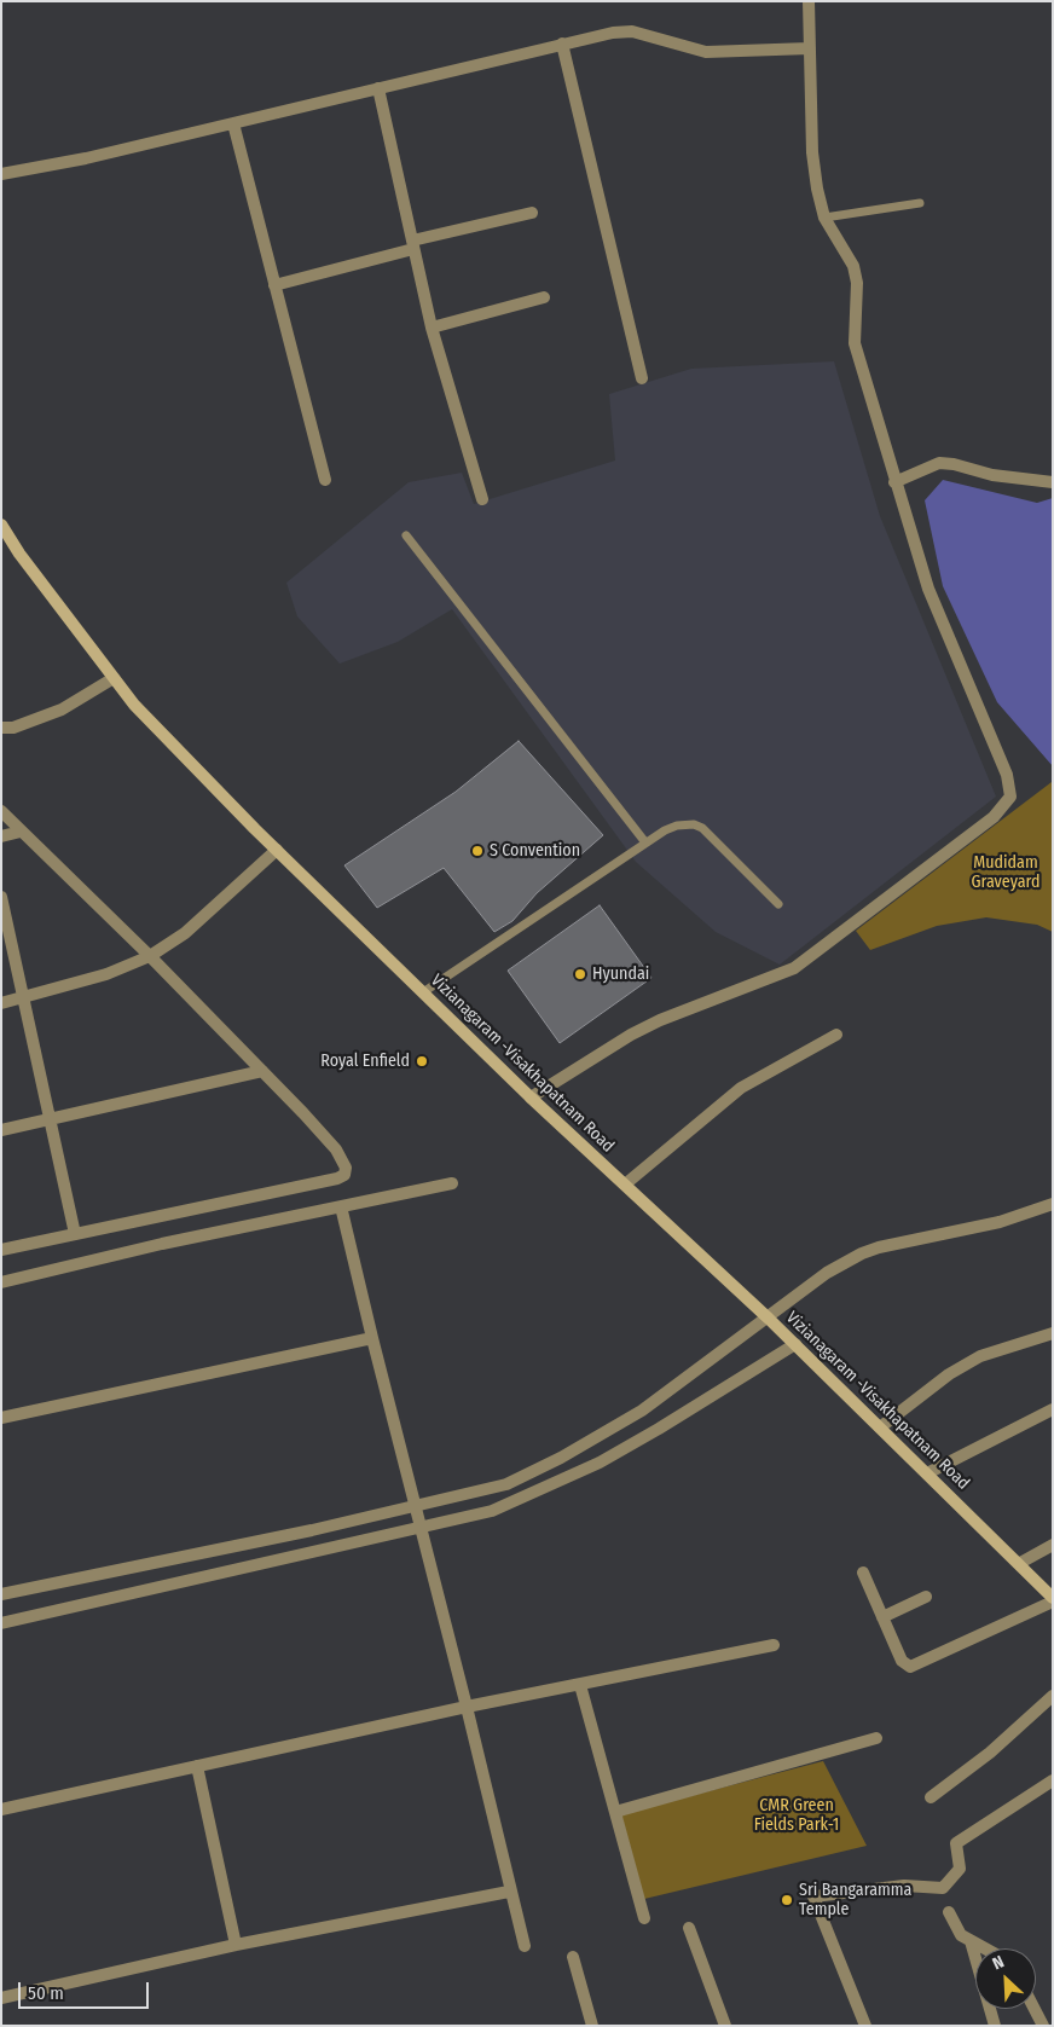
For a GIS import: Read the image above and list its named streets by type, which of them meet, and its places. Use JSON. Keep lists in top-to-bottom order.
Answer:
{
  "streets": {
    "main road": ["Vizianagaram -Visakhapatnam Road"]
  },
  "parks": ["Mudidam Graveyard", "CMR Green Fields Park-1"],
  "places": [
    "S Convention",
    "Hyundai",
    "Royal Enfield",
    "Sri Bangaramma Temple"
  ],
  "scale_bar": "50 m",
  "north": "top left"
}
